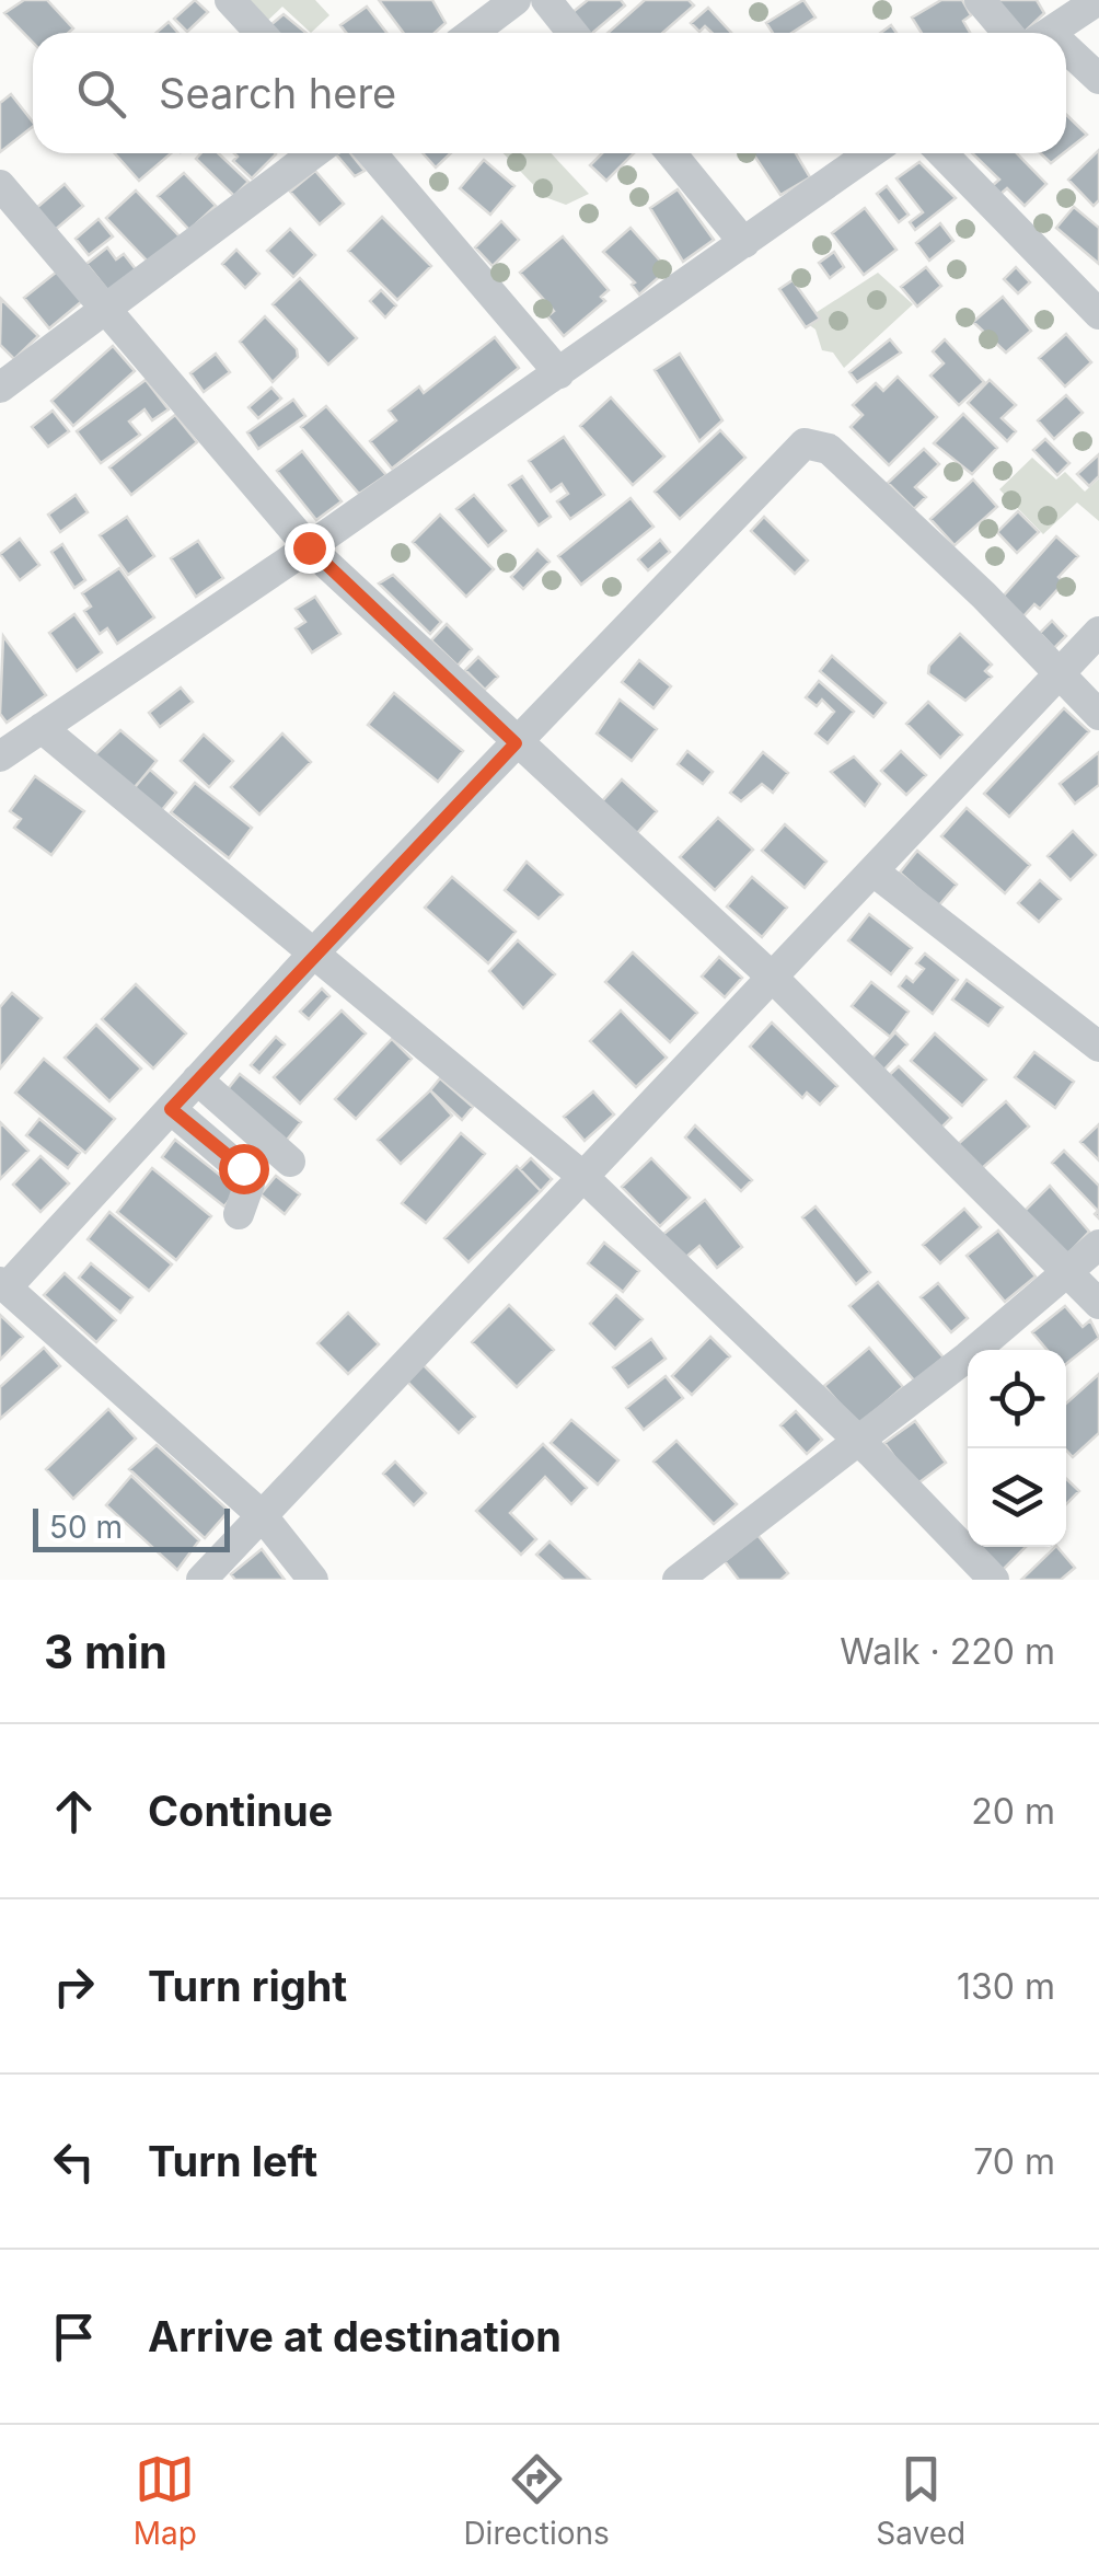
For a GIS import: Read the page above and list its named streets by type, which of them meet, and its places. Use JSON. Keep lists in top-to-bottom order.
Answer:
{
  "scale_bar": "50 m",
  "page": {
    "search": "Search here",
    "scale": "50 m",
    "heading": ["3 min", "Walk · 220 m"],
    "list": [
      ["Continue", "20 m"],
      ["Turn right", "130 m"],
      ["Turn left", "70 m"],
      "Arrive at destination"
    ],
    "nav": ["Map", "Directions", "Saved"]
  }
}
